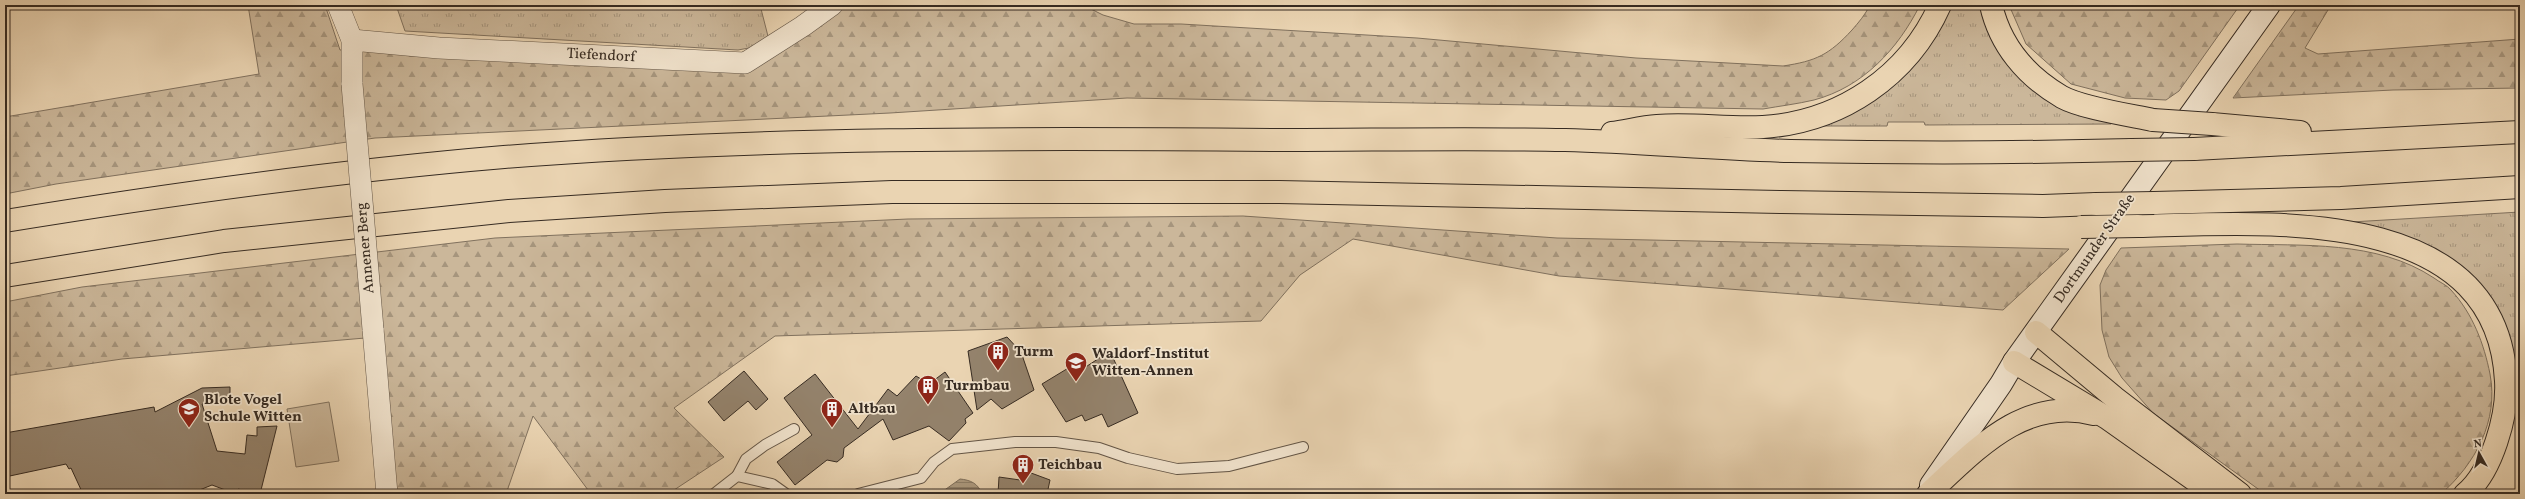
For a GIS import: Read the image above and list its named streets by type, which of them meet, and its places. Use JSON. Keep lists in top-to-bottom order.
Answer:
{
  "streets": {
    "main road": ["Dortmunder Straße"],
    "street": ["Tiefendorf", "Annener Berg"]
  },
  "crossings": [
    ["Tiefendorf", "Annener Berg"]
  ],
  "places": {
    "building": [
      "Turm",
      "Turmbau",
      "Altbau",
      "Teichbau"
    ],
    "school or university": ["Waldorf-Institut Witten-Annen", "Blote Vogel Schule Witten"]
  },
  "north": "top"
}
